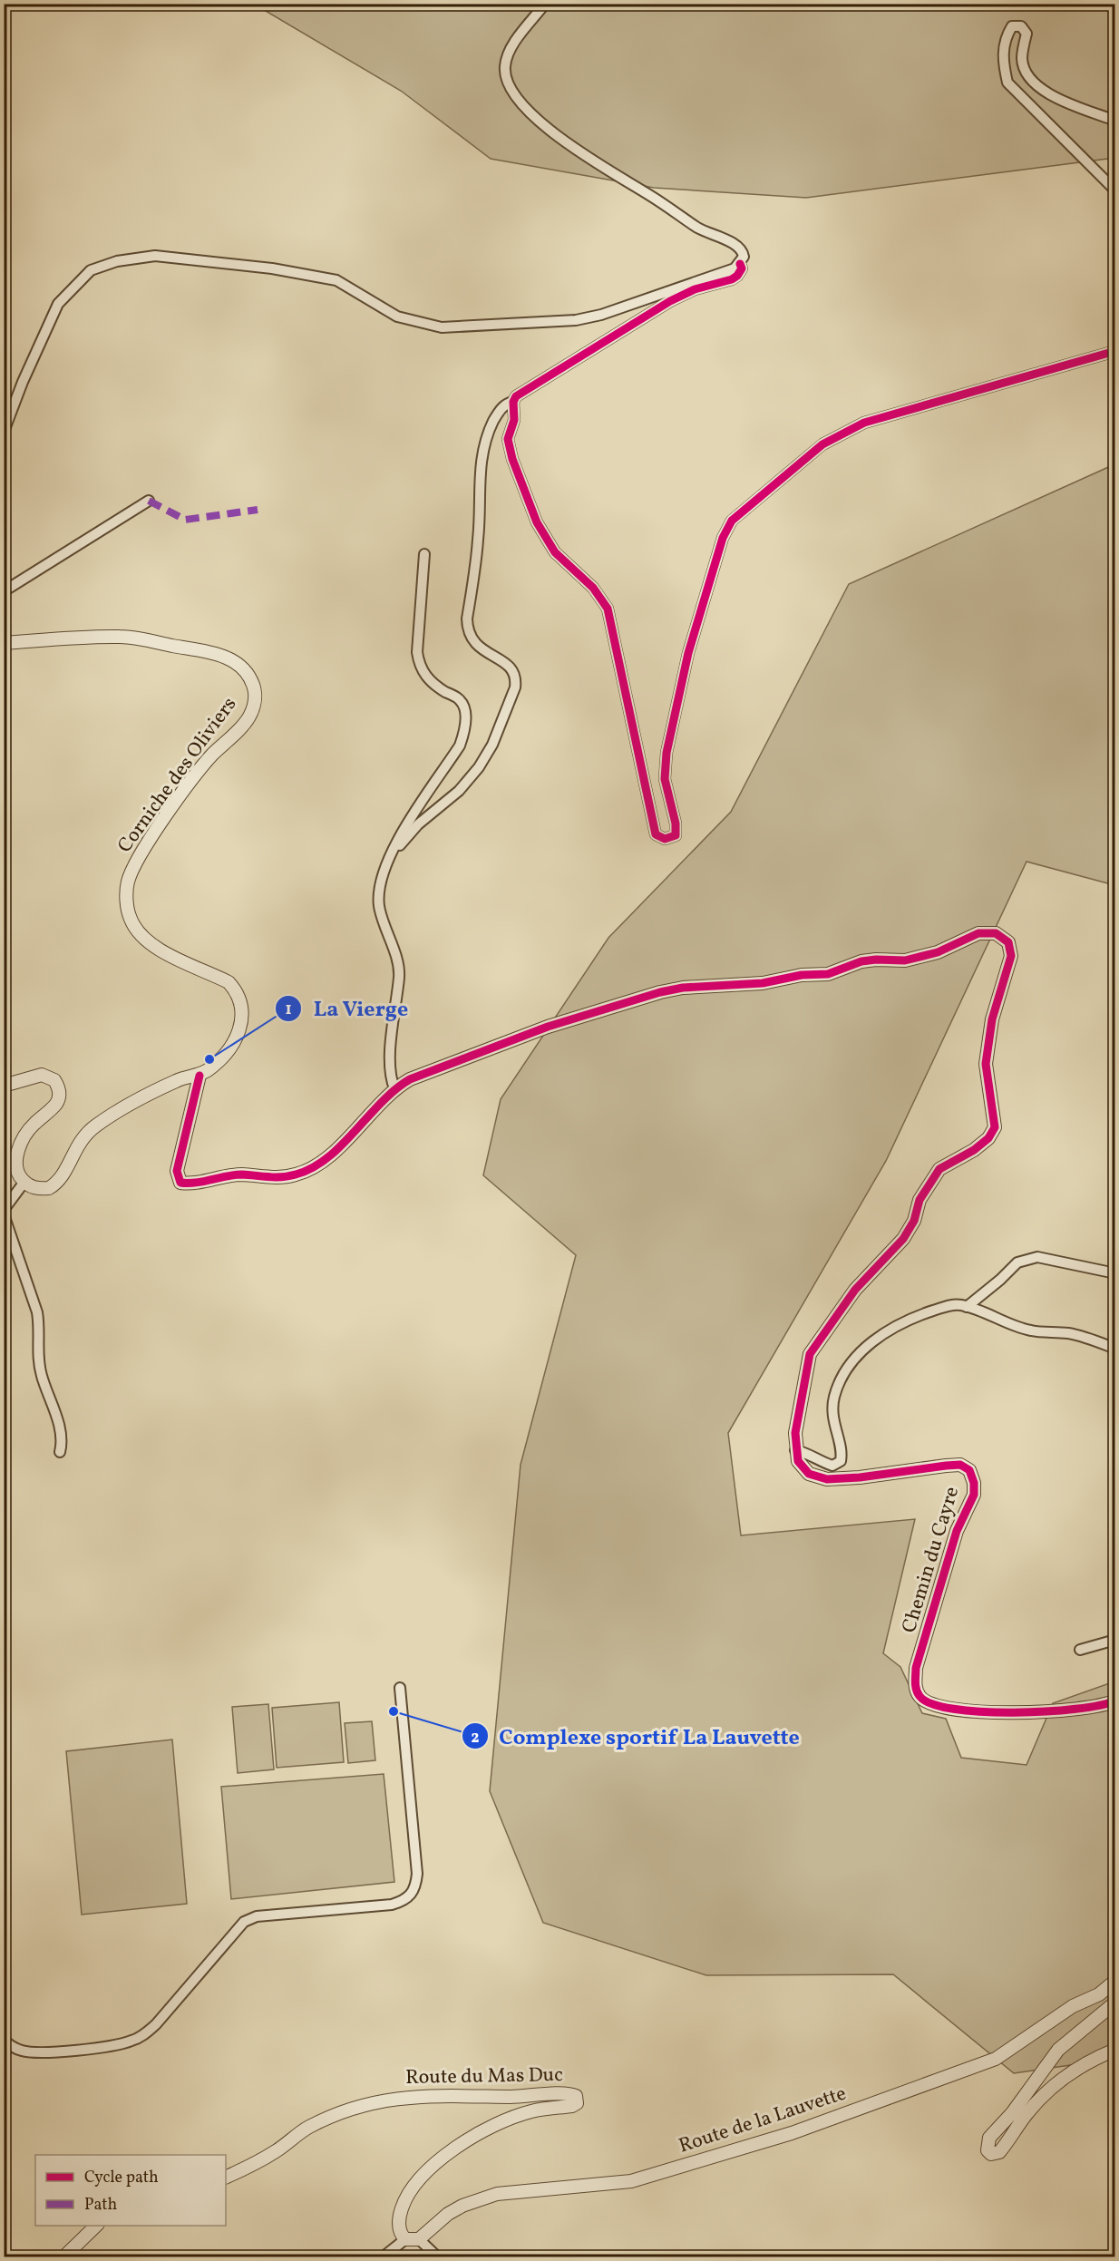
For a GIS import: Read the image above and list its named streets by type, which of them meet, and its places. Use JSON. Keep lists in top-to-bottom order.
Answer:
{
  "streets": {
    "street": [
      "Corniche des Oliviers",
      "Chemin du Cayre",
      "Route du Mas Duc",
      "Route de la Lauvette"
    ]
  },
  "places": ["La Vierge", "Complexe sportif La Lauvette"],
  "legend": ["Cycle path", "Path"]
}
